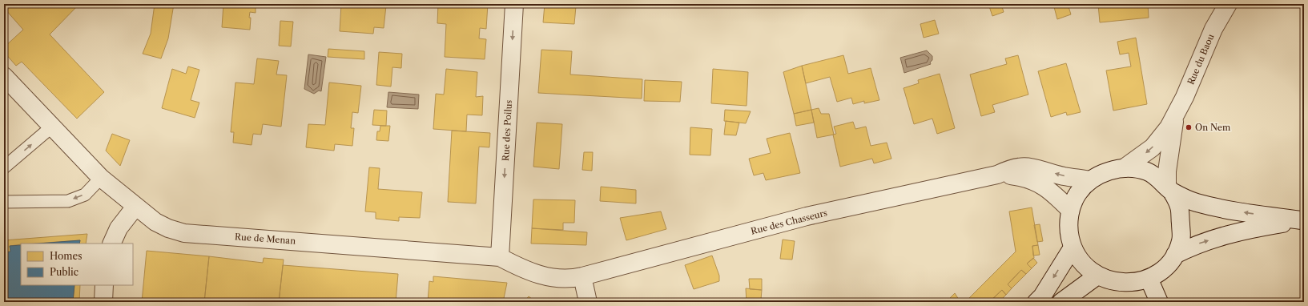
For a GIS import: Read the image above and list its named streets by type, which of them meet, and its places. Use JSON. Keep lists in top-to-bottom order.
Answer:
{
  "streets": {
    "street": [
      "Rue du Baou",
      "Rue des Poilus",
      "Rue des Chasseurs",
      "Rue de Menan"
    ]
  },
  "crossings": [
    ["Rue du Baou", "Rue des Chasseurs"],
    ["Rue des Poilus", "Rue de Menan"],
    ["Rue des Chasseurs", "Rue de Menan"]
  ],
  "one_way": ["Rue des Poilus"],
  "places": ["On Nem"],
  "legend": ["Homes", "Public"]
}
